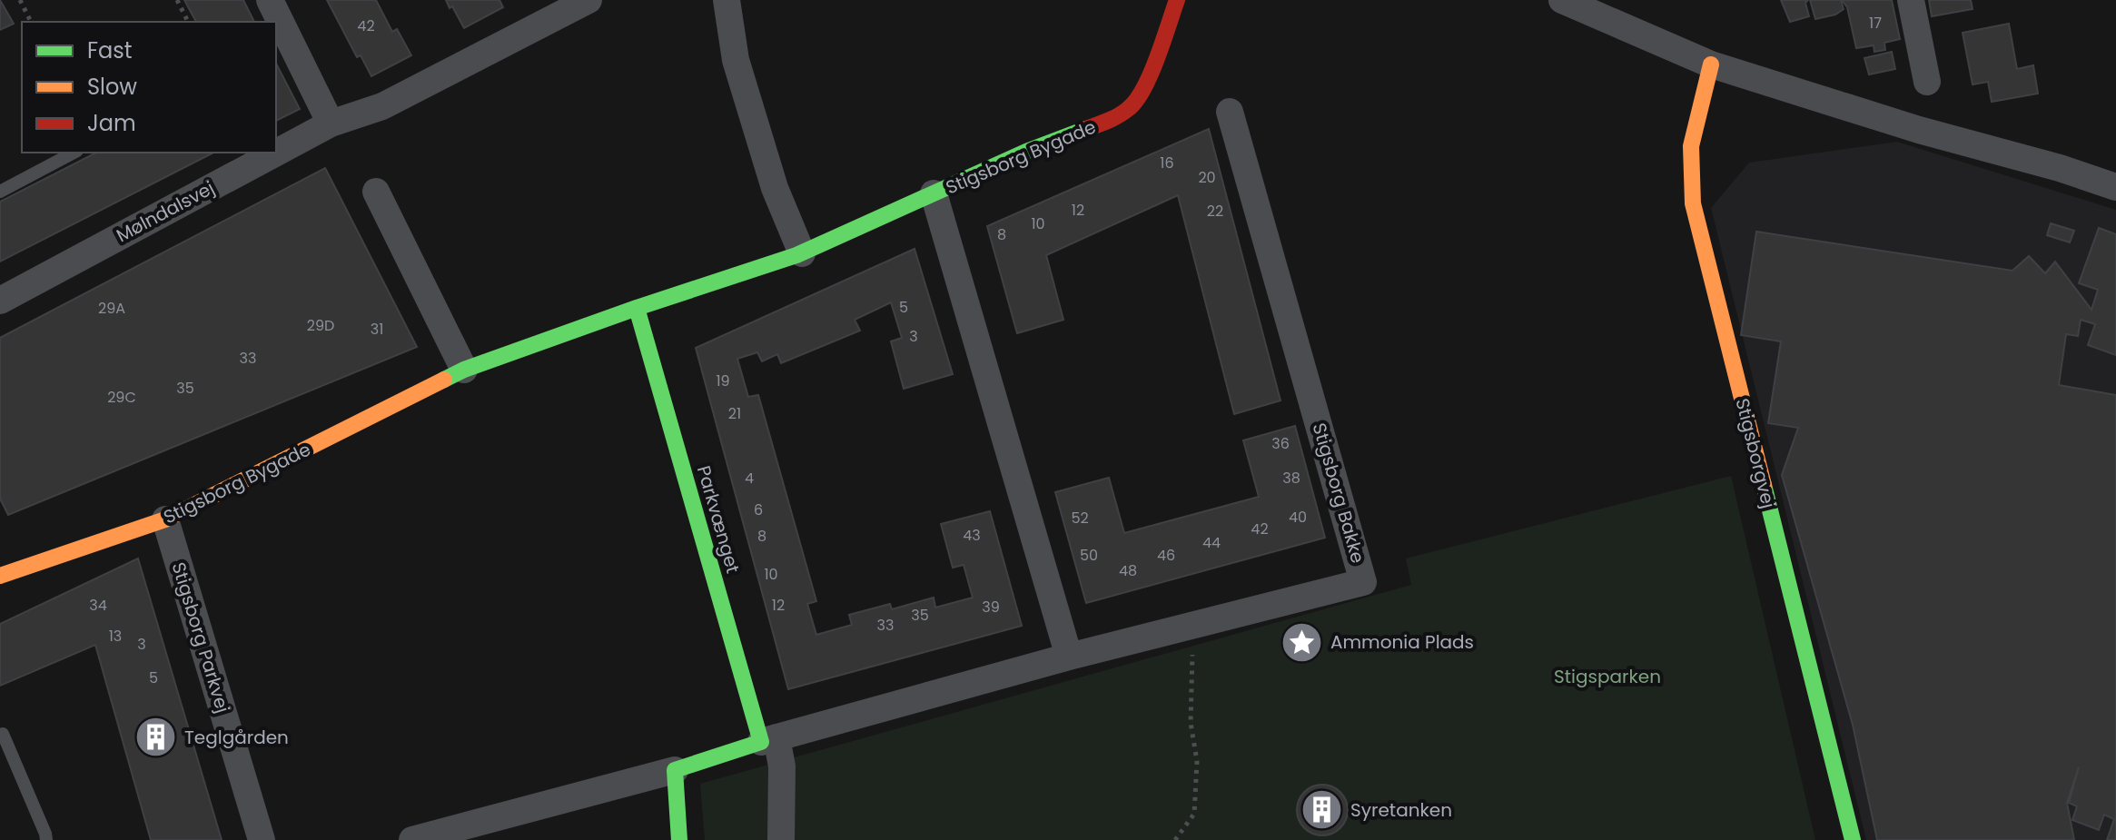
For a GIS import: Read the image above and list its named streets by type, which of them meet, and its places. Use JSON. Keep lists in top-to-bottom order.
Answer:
{
  "streets": {
    "street": [
      "Stigsborg Bygade",
      "Mølndalsvej",
      "Stigsborgvej",
      "Stigsborg Bakke",
      "Parkvænget",
      "Stigsborg Parkvej"
    ]
  },
  "crossings": [
    ["Stigsborg Bygade", "Parkvænget"],
    ["Stigsborg Bygade", "Stigsborg Parkvej"],
    ["Stigsborg Bakke", "Parkvænget"]
  ],
  "parks": ["Stigsparken"],
  "places": {
    "place": ["Ammonia Plads"],
    "building": ["Teglgården", "Syretanken"]
  },
  "house_numbers": [
    "17",
    "42",
    "16",
    "20",
    "12",
    "22",
    "10",
    "8",
    "5",
    "29A",
    "29D",
    "31",
    "3",
    "33",
    "19",
    "35",
    "29C",
    "21",
    "36",
    "4",
    "38",
    "6",
    "40",
    "52",
    "42",
    "43",
    "8",
    "44",
    "50",
    "46",
    "48",
    "10",
    "34",
    "12",
    "39",
    "35",
    "33",
    "13",
    "3",
    "5"
  ],
  "legend": ["Fast", "Slow", "Jam"]
}
